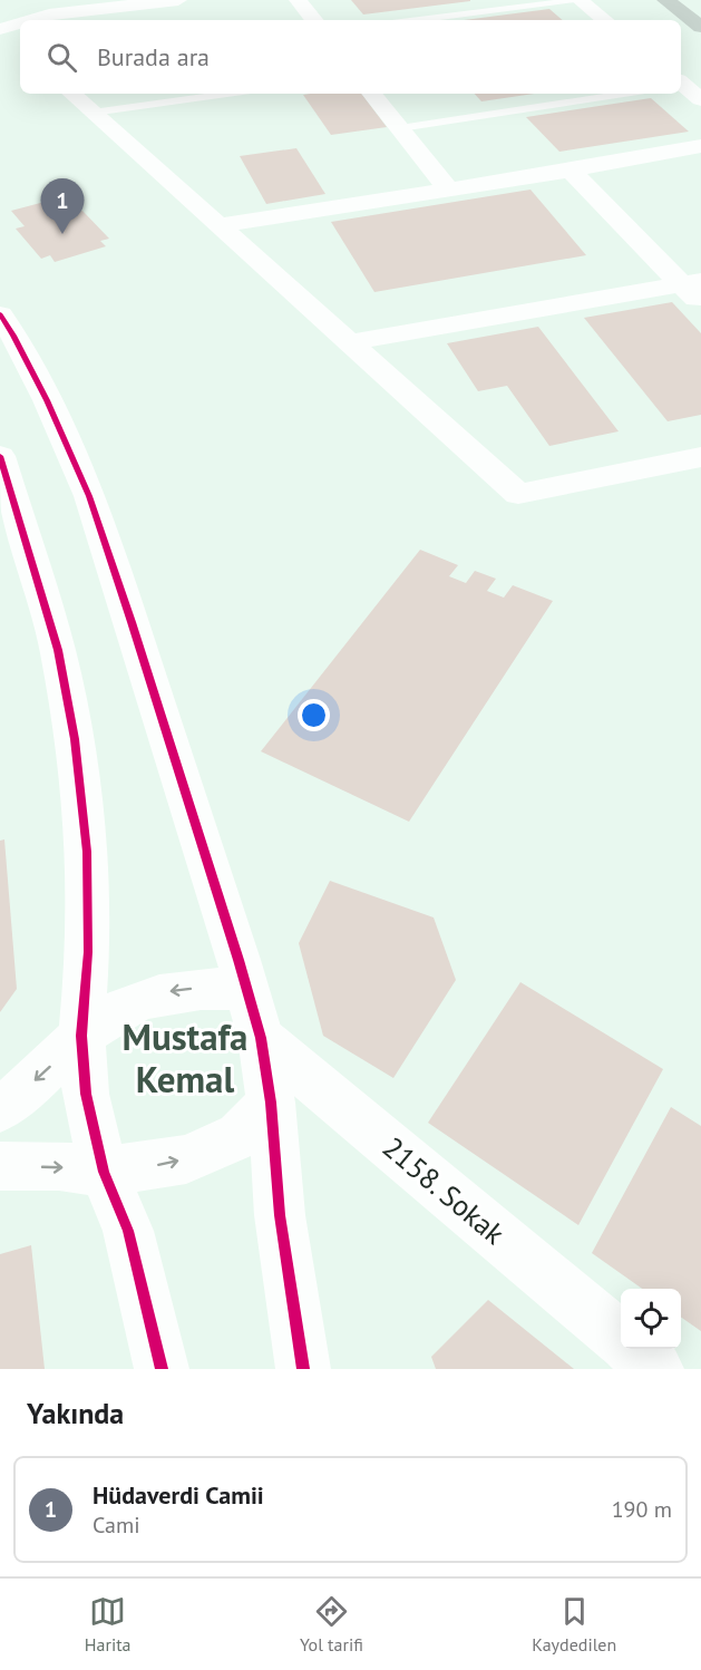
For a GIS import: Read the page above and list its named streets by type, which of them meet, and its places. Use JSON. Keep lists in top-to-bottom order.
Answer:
{
  "streets": {
    "street": ["2158. Sokak"]
  },
  "districts": ["Mustafa Kemal"],
  "page": {
    "search": "Burada ara",
    "pins": "1",
    "heading": "Yakında",
    "list": [
      {
        "mark": "1",
        "name": "Hüdaverdi Camii",
        "note": "Cami",
        "value": "190 m"
      }
    ],
    "nav": ["Harita", "Yol tarifi", "Kaydedilen"]
  }
}
